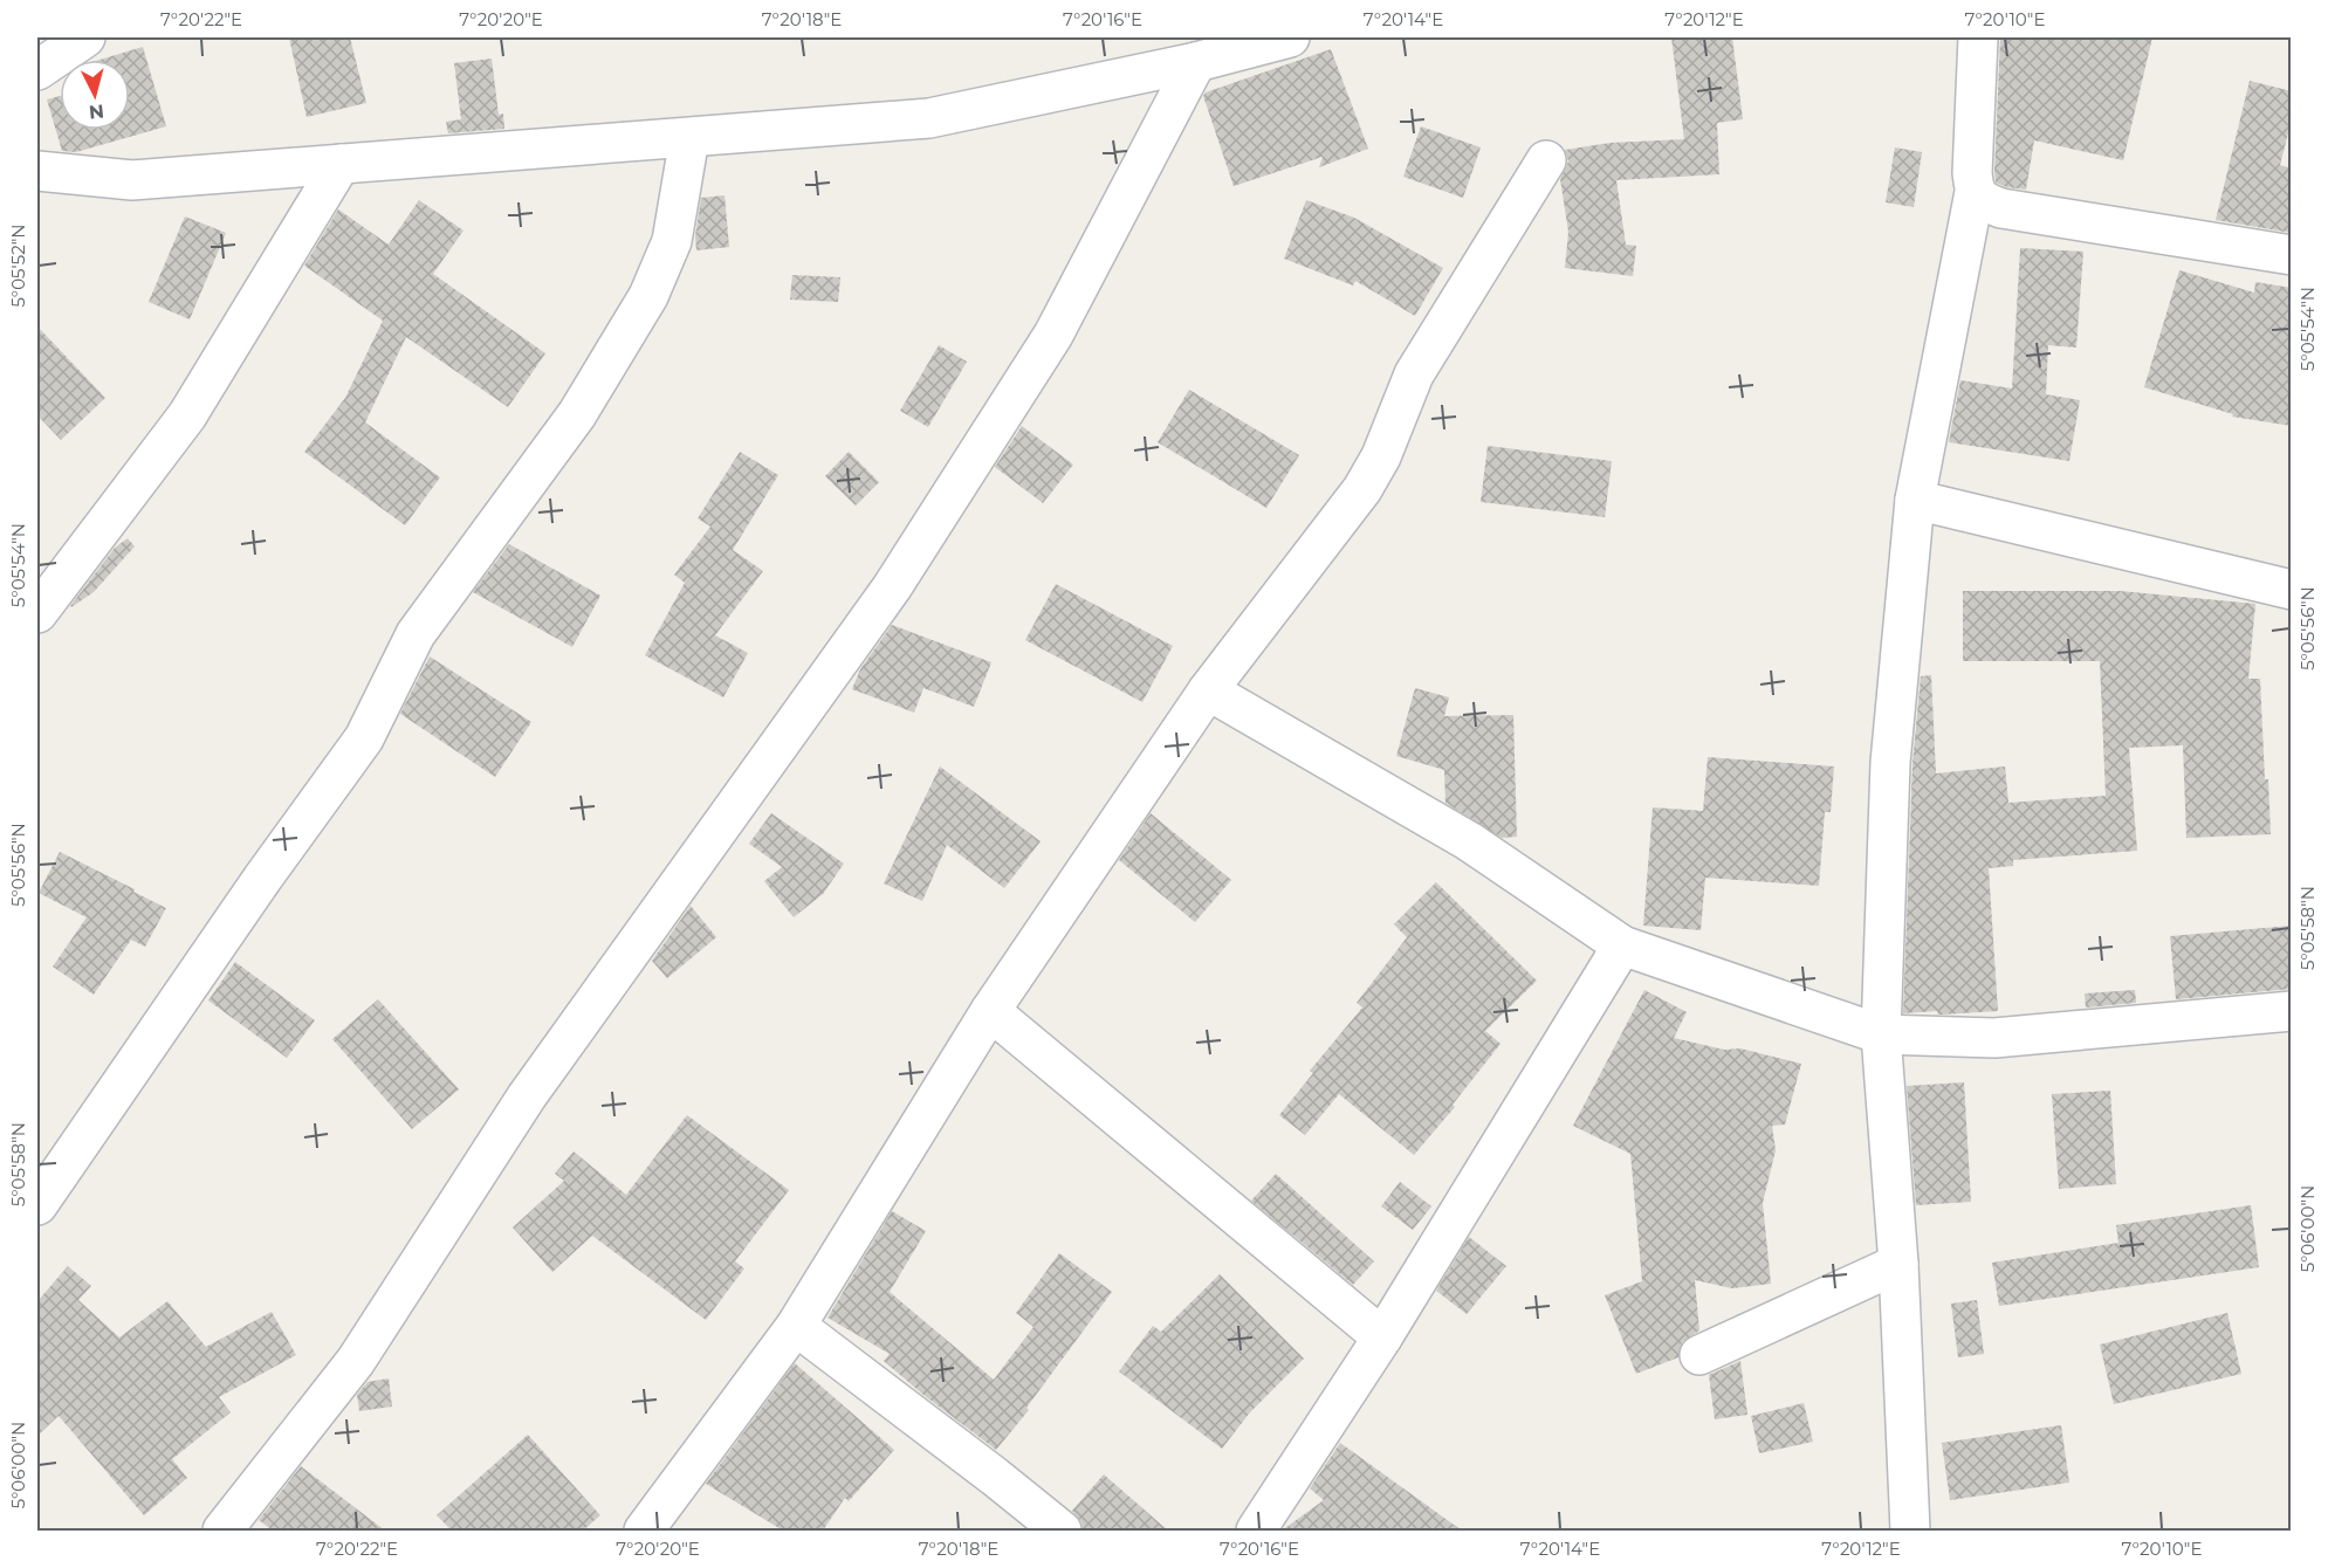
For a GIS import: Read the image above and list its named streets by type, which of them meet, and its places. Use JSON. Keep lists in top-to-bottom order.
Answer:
{
  "north": "bottom",
  "coordinates": [
    "7°20'22\"E",
    "7°20'20\"E",
    "7°20'18\"E",
    "7°20'16\"E",
    "7°20'14\"E",
    "7°20'12\"E",
    "7°20'10\"E",
    "5°05'52\"N",
    "5°05'54\"N",
    "5°05'56\"N",
    "5°05'58\"N",
    "5°06'00\"N"
  ]
}
